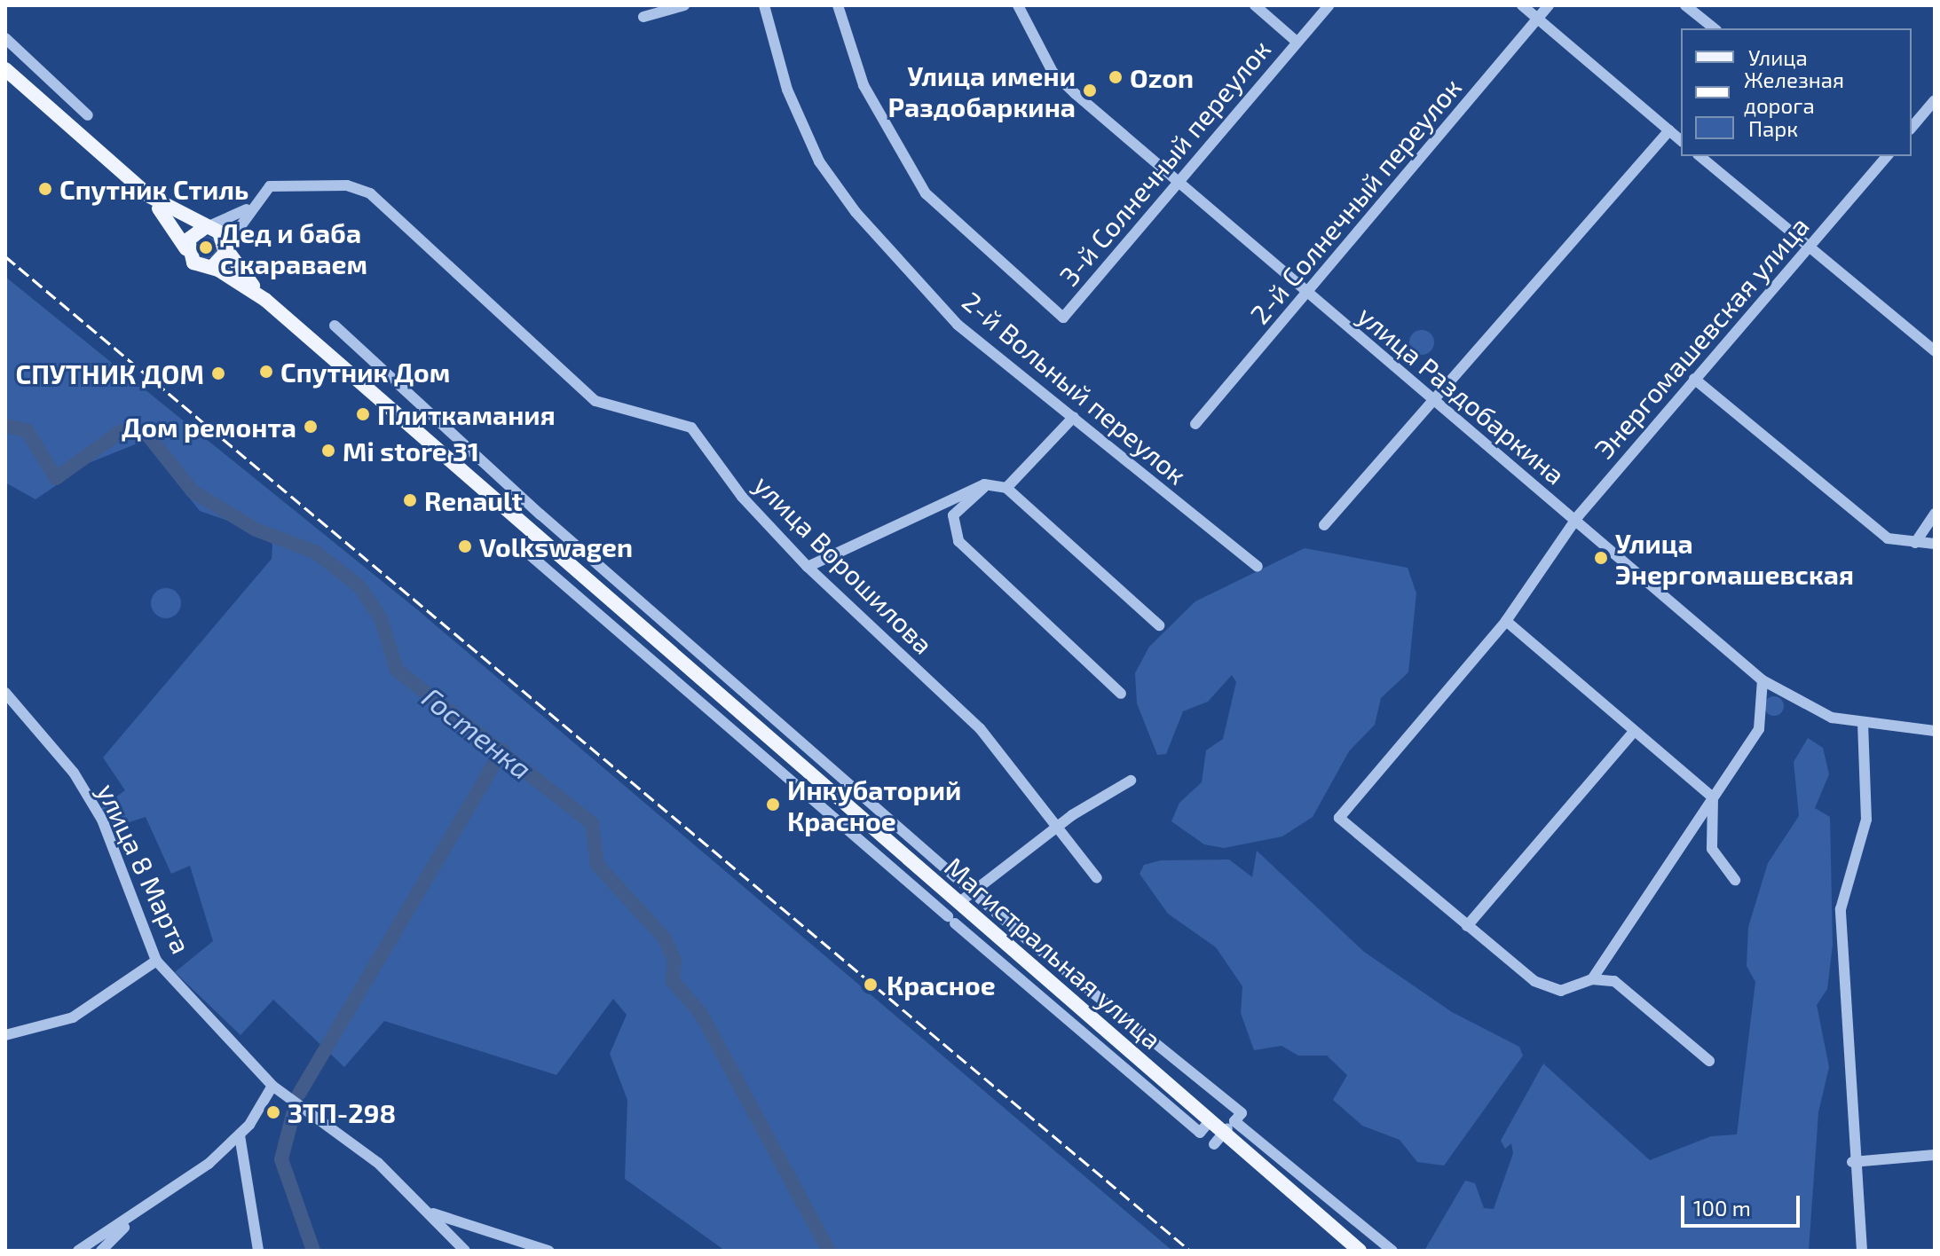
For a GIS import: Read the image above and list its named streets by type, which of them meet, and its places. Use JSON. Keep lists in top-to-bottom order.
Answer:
{
  "streets": {
    "main road": ["Магистральная улица"],
    "street": [
      "3-й Солнечный переулок",
      "2-й Солнечный переулок",
      "Энергомашевская улица",
      "2-й Вольный переулок",
      "улица Раздобаркина",
      "улица Ворошилова",
      "улица 8 Марта"
    ]
  },
  "crossings": [
    ["3-й Солнечный переулок", "улица Раздобаркина"],
    ["2-й Солнечный переулок", "улица Раздобаркина"],
    ["Энергомашевская улица", "улица Раздобаркина"]
  ],
  "water": ["Гостенка"],
  "places": [
    "Ozon",
    "Улица имени Раздобаркина",
    "Спутник Стиль",
    "Дед и баба с караваем",
    "Спутник Дом",
    "СПУТНИК ДОМ",
    "Плиткамания",
    "Дом ремонта",
    "Mi store 31",
    "Renault",
    "Volkswagen",
    "Улица Энергомашевская",
    "Инкубаторий Красное",
    "Красное",
    "ЗТП-298"
  ],
  "legend": ["Улица", "Железная дорога", "Парк"],
  "scale_bar": "100 m"
}
